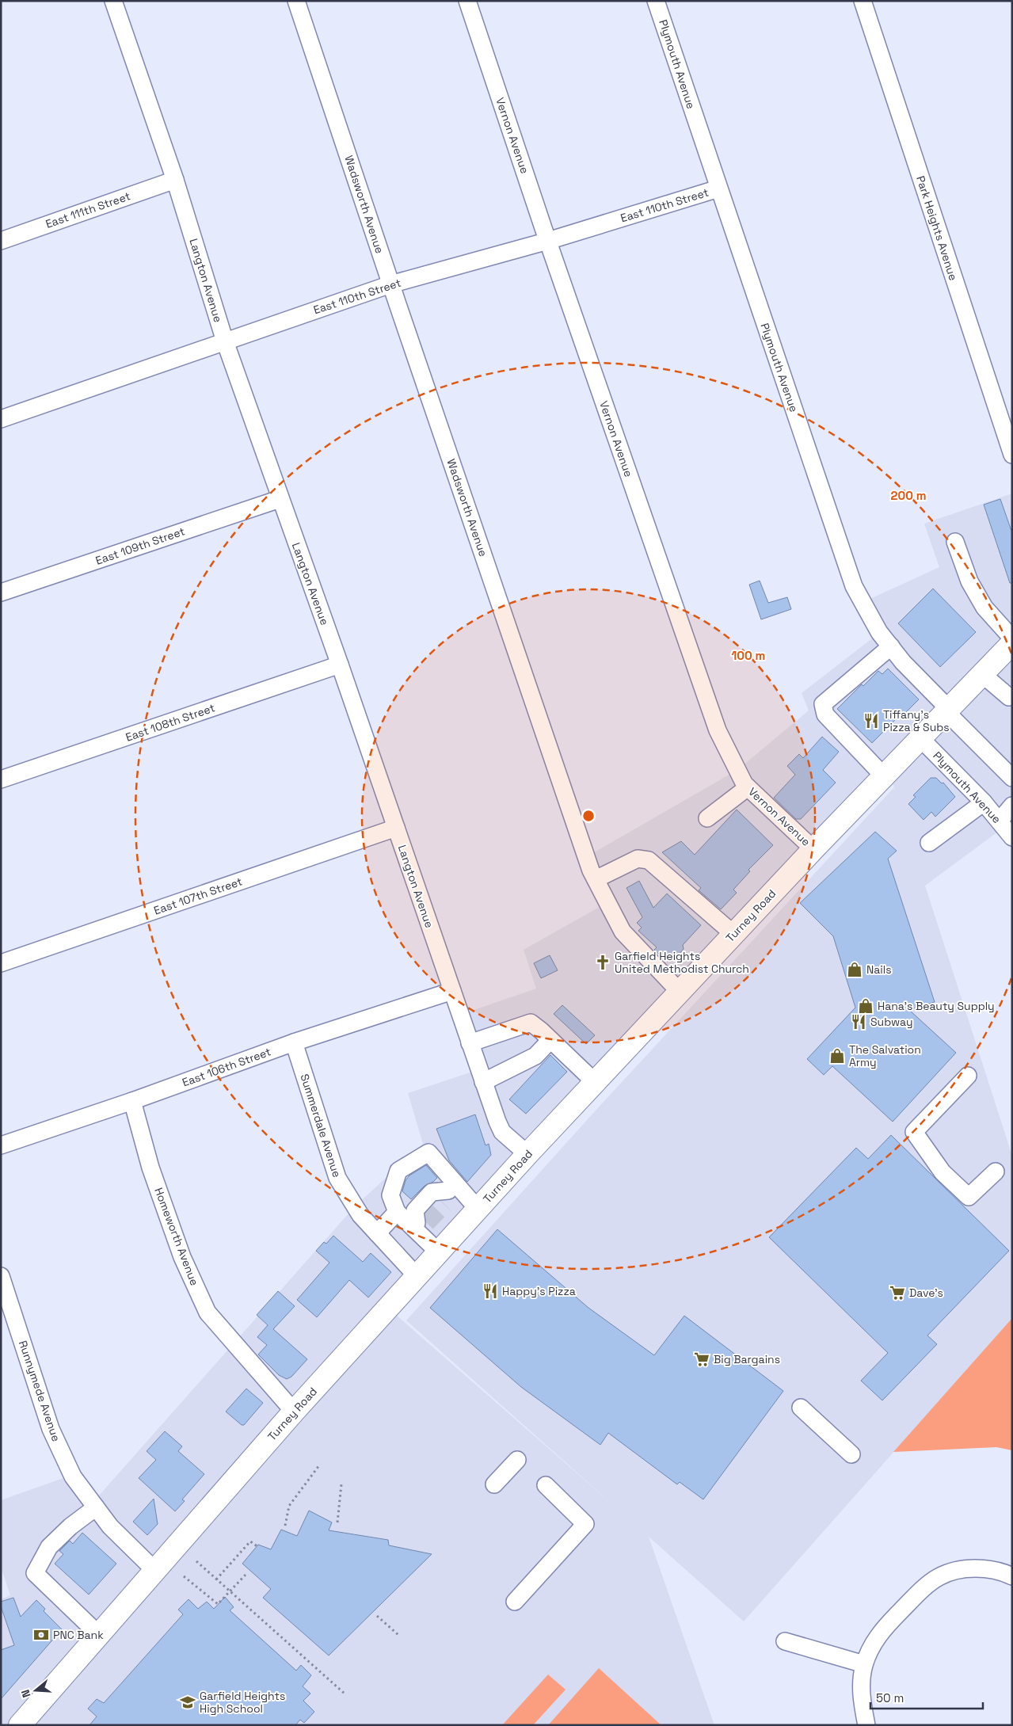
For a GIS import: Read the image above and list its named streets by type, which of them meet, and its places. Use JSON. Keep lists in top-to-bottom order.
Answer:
{
  "streets": {
    "main road": ["Turney Road"],
    "street": [
      "Plymouth Avenue",
      "Vernon Avenue",
      "Wadsworth Avenue",
      "East 110th Street",
      "East 111th Street",
      "Park Heights Avenue",
      "Langton Avenue",
      "East 109th Street",
      "East 108th Street",
      "East 107th Street",
      "East 106th Street",
      "Summerdale Avenue",
      "Homeworth Avenue",
      "Runnymede Avenue"
    ]
  },
  "crossings": [
    ["Plymouth Avenue", "East 110th Street"],
    ["Plymouth Avenue", "Turney Road"],
    ["Vernon Avenue", "East 110th Street"],
    ["Vernon Avenue", "Turney Road"],
    ["Wadsworth Avenue", "East 110th Street"],
    ["Wadsworth Avenue", "Turney Road"],
    ["East 110th Street", "Langton Avenue"],
    ["East 111th Street", "Langton Avenue"],
    ["Langton Avenue", "East 109th Street"],
    ["Langton Avenue", "East 108th Street"],
    ["Langton Avenue", "East 107th Street"],
    ["Langton Avenue", "Turney Road"],
    ["Langton Avenue", "East 106th Street"],
    ["Turney Road", "Summerdale Avenue"],
    ["Turney Road", "Homeworth Avenue"],
    ["Turney Road", "Runnymede Avenue"],
    ["East 106th Street", "Summerdale Avenue"],
    ["East 106th Street", "Homeworth Avenue"]
  ],
  "places": {
    "restaurant": ["Tiffany’s Pizza & Subs", "Subway", "Happy's Pizza"],
    "church": ["Garfield Heights United Methodist Church"],
    "shop": ["Nails", "Hana's Beauty Supply", "The Salvation Army"],
    "supermarket": ["Dave's", "Big Bargains"],
    "bank": ["PNC Bank"],
    "school or university": ["Garfield Heights High School"]
  },
  "scale_bar": "50 m",
  "north": "left",
  "rings": ["200 m", "100 m"]
}
